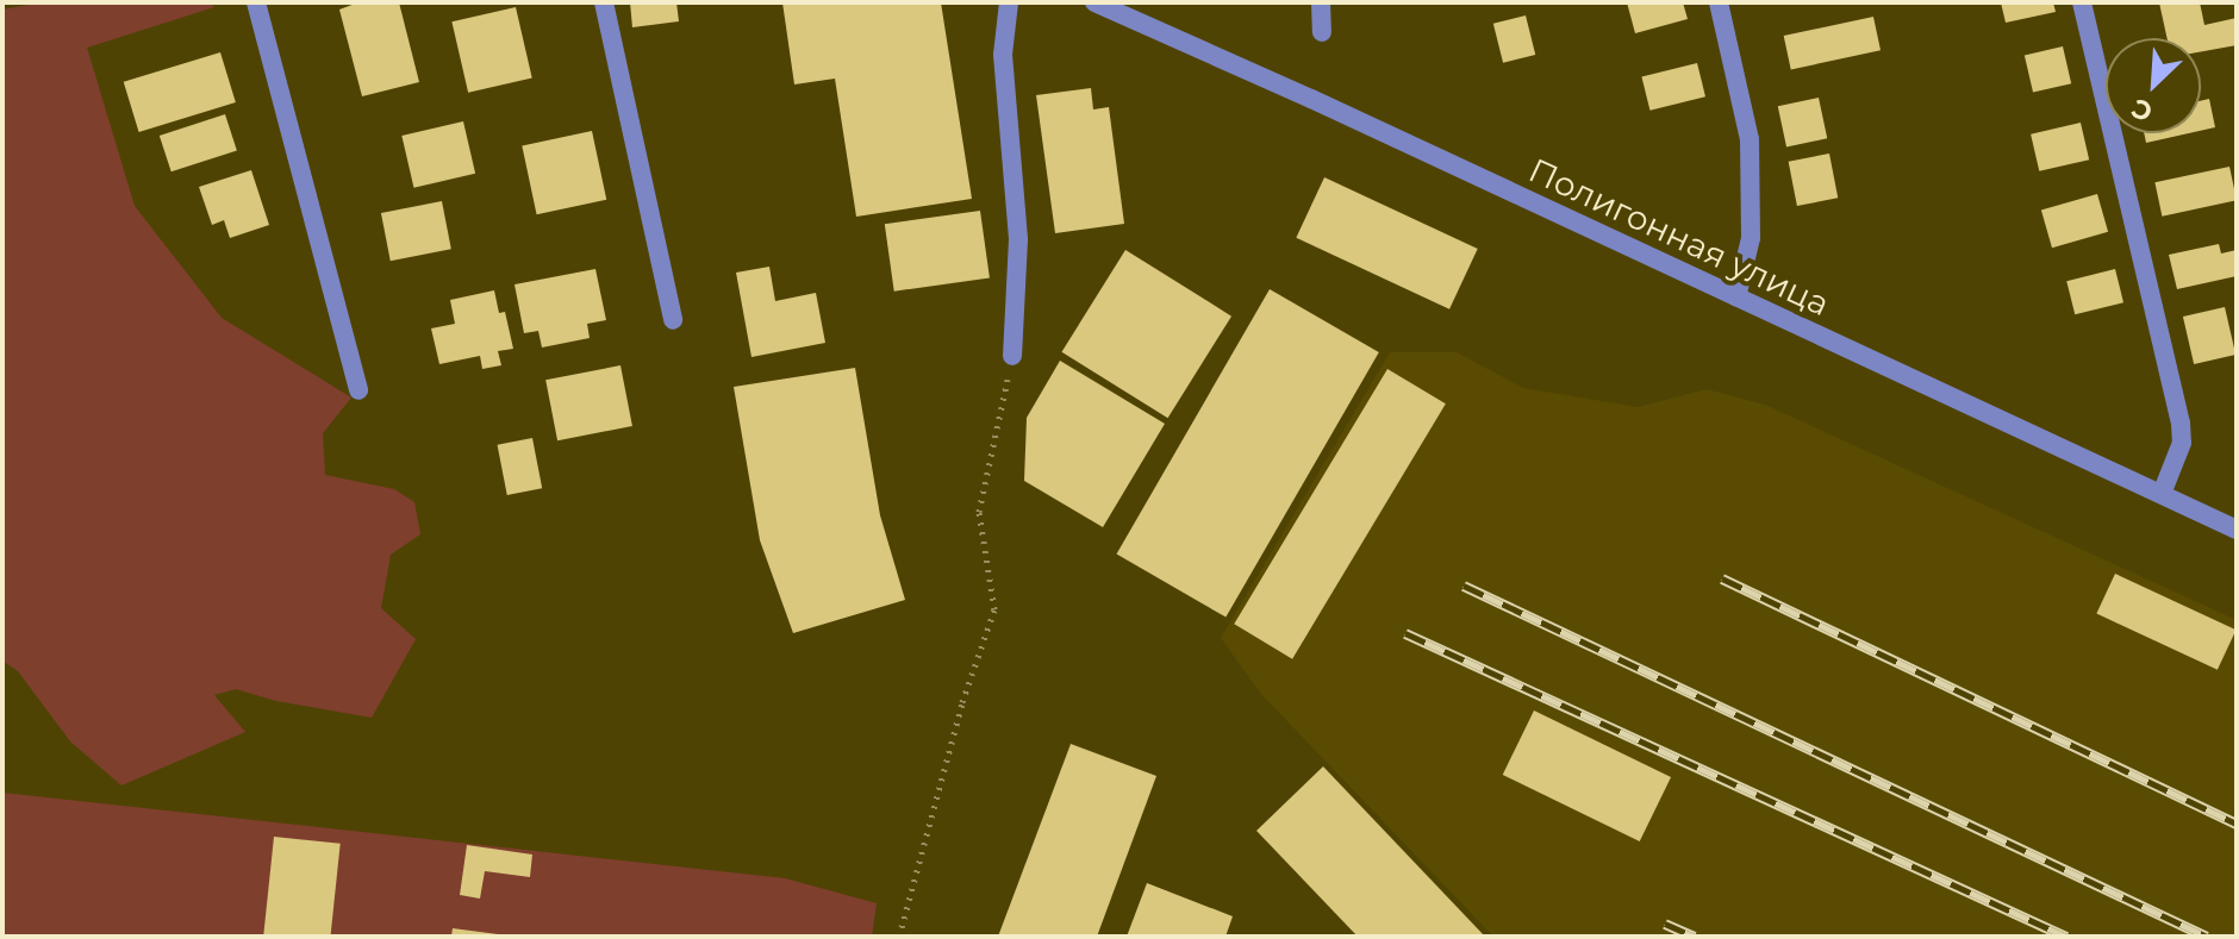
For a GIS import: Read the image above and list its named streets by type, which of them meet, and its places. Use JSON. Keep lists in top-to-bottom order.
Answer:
{
  "streets": {
    "street": ["Полигонная улица"]
  },
  "north": "bottom left"
}
